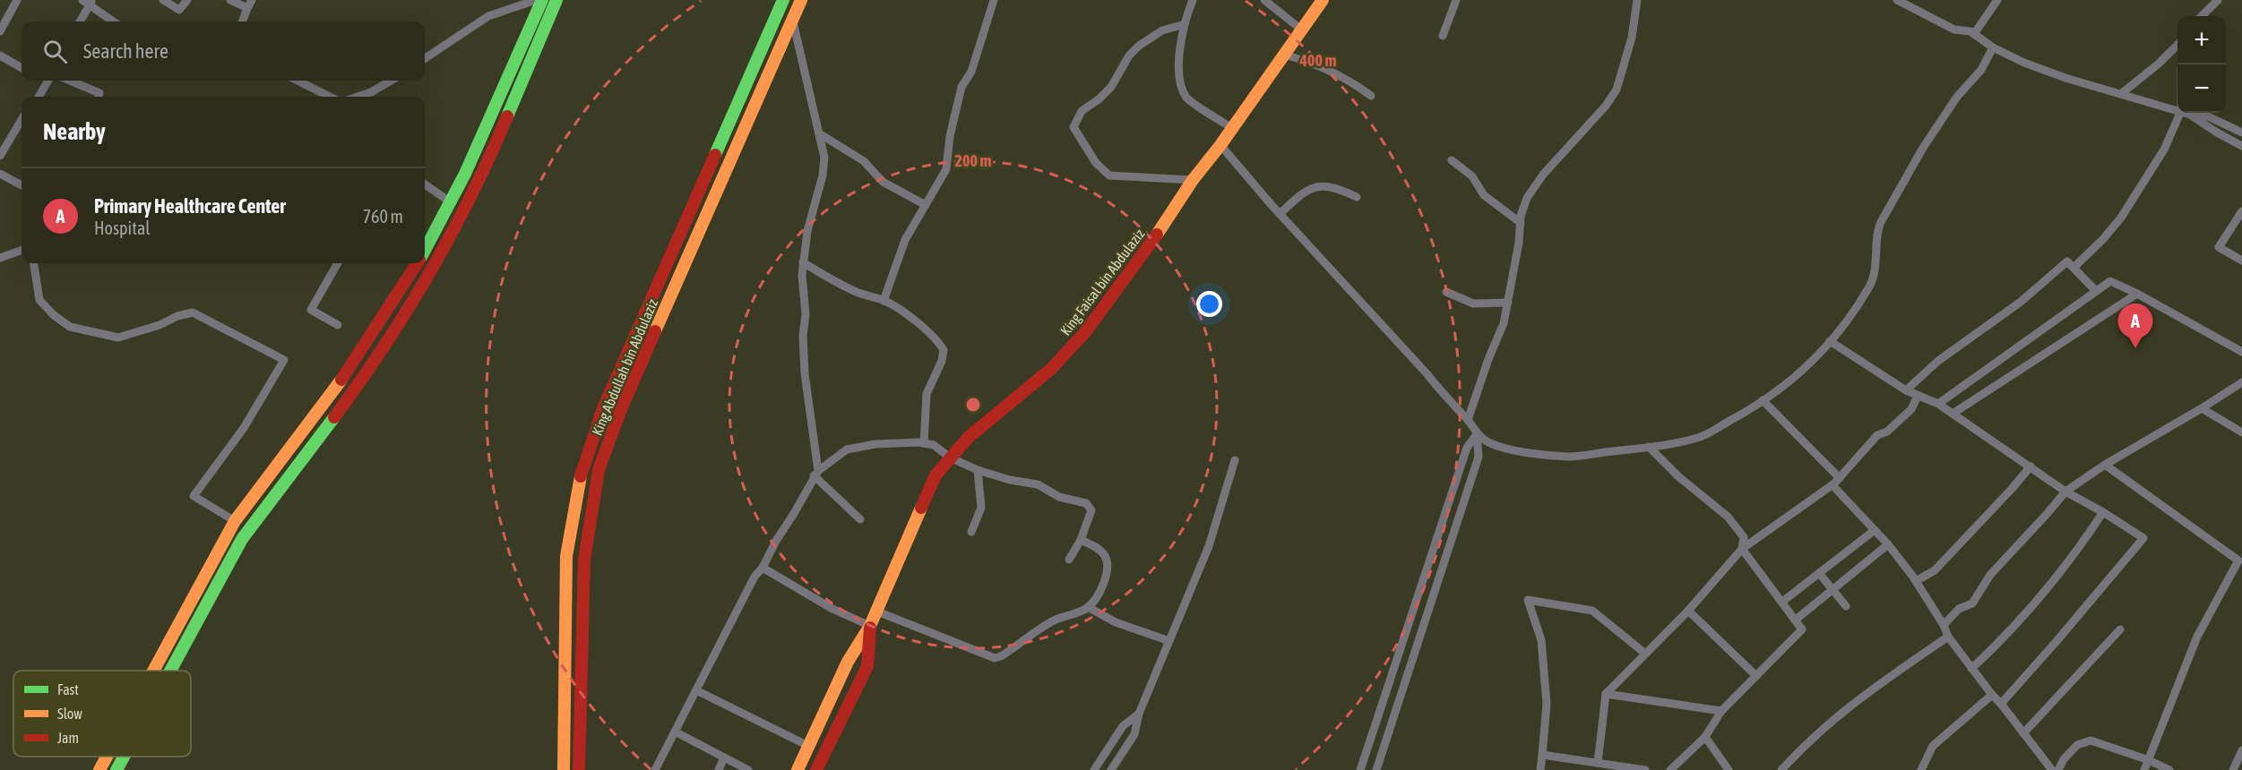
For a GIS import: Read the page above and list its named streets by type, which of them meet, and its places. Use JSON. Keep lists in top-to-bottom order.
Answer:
{
  "streets": {
    "main road": ["King Faisal bin Abdulaziz", "King Abdullah bin Abdulaziz"]
  },
  "legend": ["Fast", "Slow", "Jam"],
  "page": {
    "map_buttons": ["+", "−"],
    "search": "Search here",
    "heading": "Nearby",
    "list": [
      {
        "mark": "A",
        "name": "Primary Healthcare Center",
        "note": "Hospital",
        "value": "760 m"
      }
    ],
    "pins": "A"
  },
  "rings": ["400 m", "200 m"]
}
